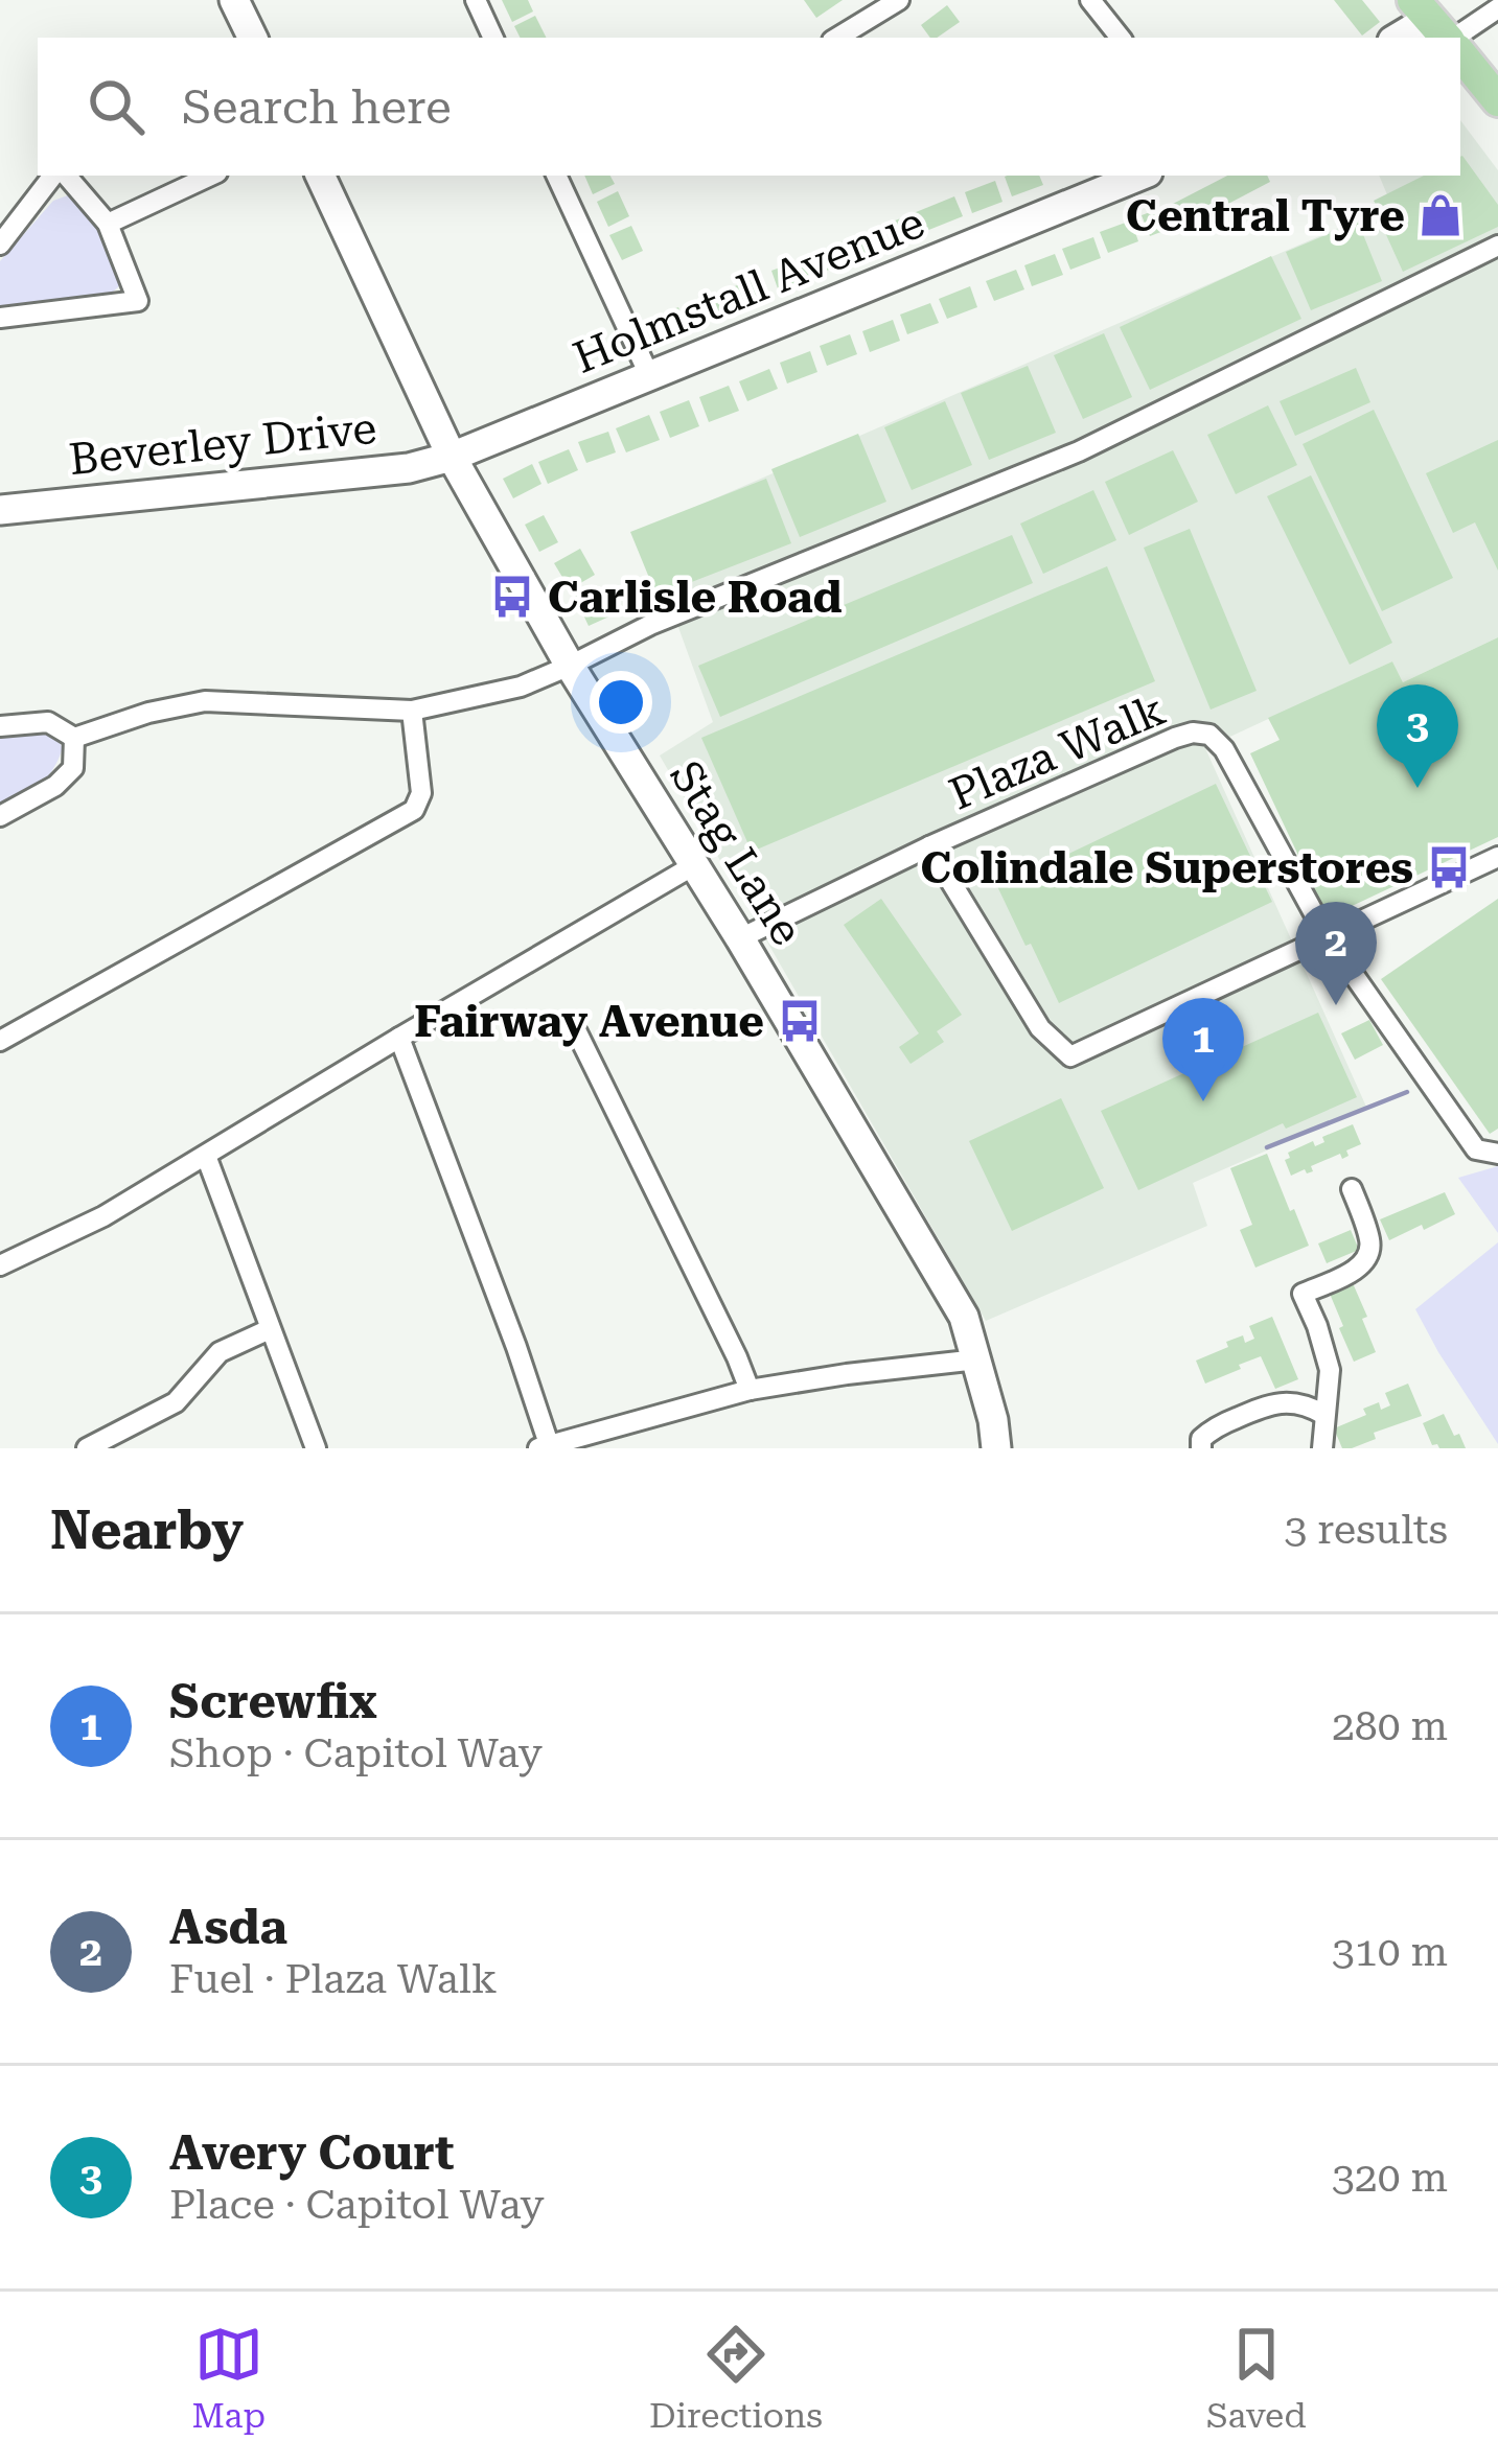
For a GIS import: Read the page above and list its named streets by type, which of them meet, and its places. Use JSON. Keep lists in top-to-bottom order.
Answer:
{
  "streets": {
    "street": [
      "Holmstall Avenue",
      "Beverley Drive",
      "Plaza Walk",
      "Stag Lane"
    ]
  },
  "crossings": [
    ["Holmstall Avenue", "Beverley Drive"],
    ["Holmstall Avenue", "Stag Lane"],
    ["Beverley Drive", "Stag Lane"],
    ["Plaza Walk", "Stag Lane"]
  ],
  "places": {
    "shop": ["Central Tyre"],
    "bus stop": ["Carlisle Road", "Colindale Superstores", "Fairway Avenue"]
  },
  "page": {
    "search": "Search here",
    "pins": ["3", "2", "1"],
    "heading": ["Nearby", "3 results"],
    "list": [
      {
        "mark": "1",
        "name": "Screwfix",
        "note": "Shop · Capitol Way",
        "value": "280 m"
      },
      {
        "mark": "2",
        "name": "Asda",
        "note": "Fuel · Plaza Walk",
        "value": "310 m"
      },
      {
        "mark": "3",
        "name": "Avery Court",
        "note": "Place · Capitol Way",
        "value": "320 m"
      }
    ],
    "nav": ["Map", "Directions", "Saved"]
  }
}
